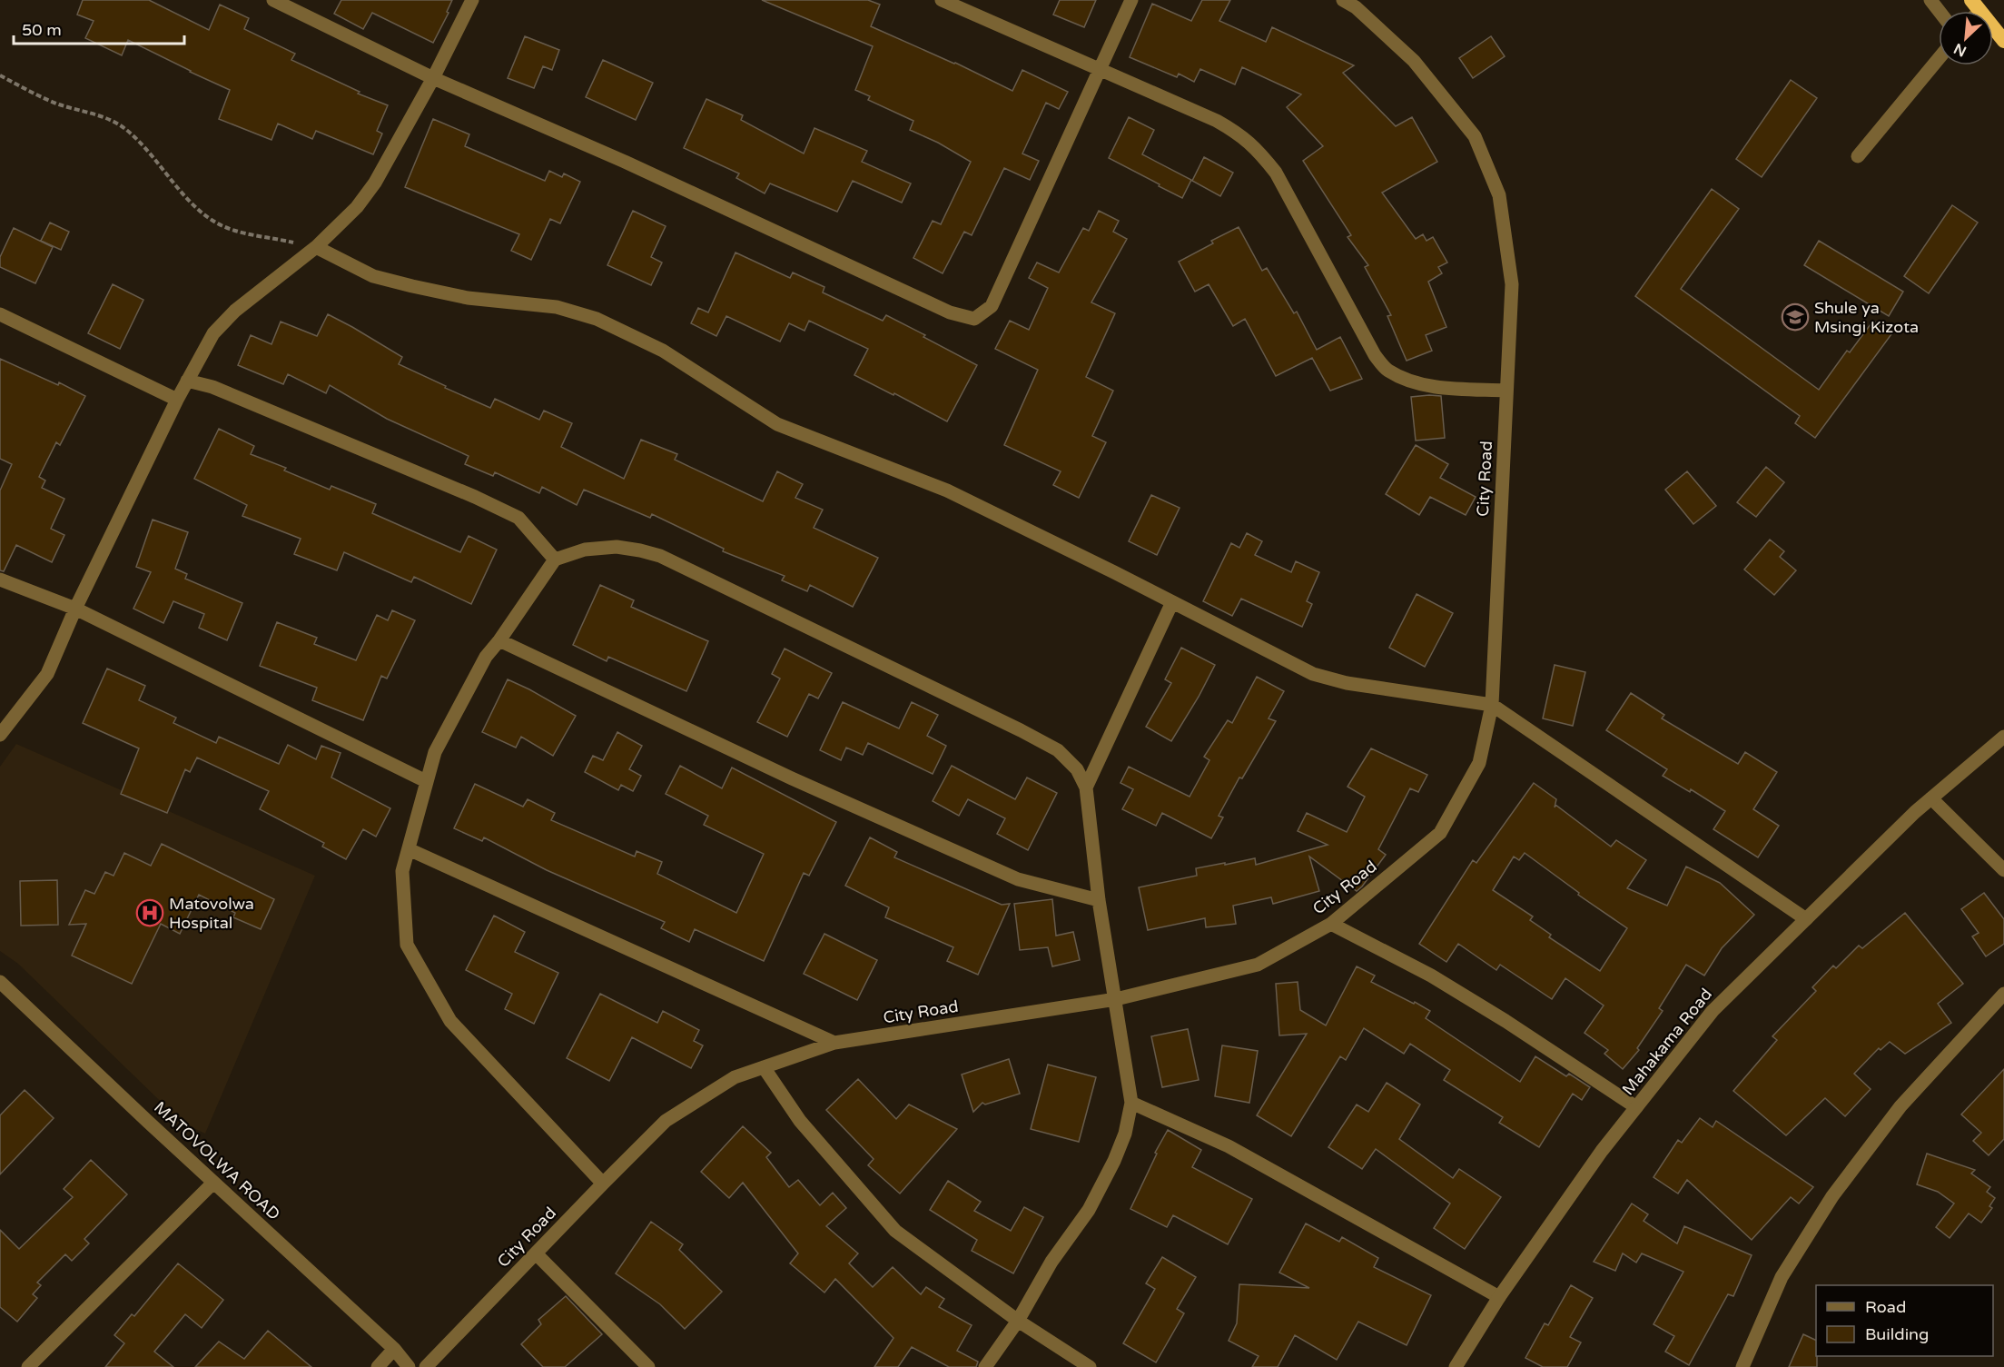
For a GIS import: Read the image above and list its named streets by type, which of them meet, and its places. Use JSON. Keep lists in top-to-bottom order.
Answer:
{
  "streets": {
    "street": ["City Road", "Mahakama Road", "MATOVOLWA ROAD"]
  },
  "places": {
    "school or university": ["Shule ya Msingi Kizota"],
    "hospital": ["Matovolwa Hospital"]
  },
  "legend": ["Road", "Building"],
  "scale_bar": "50 m",
  "north": "bottom left"
}
